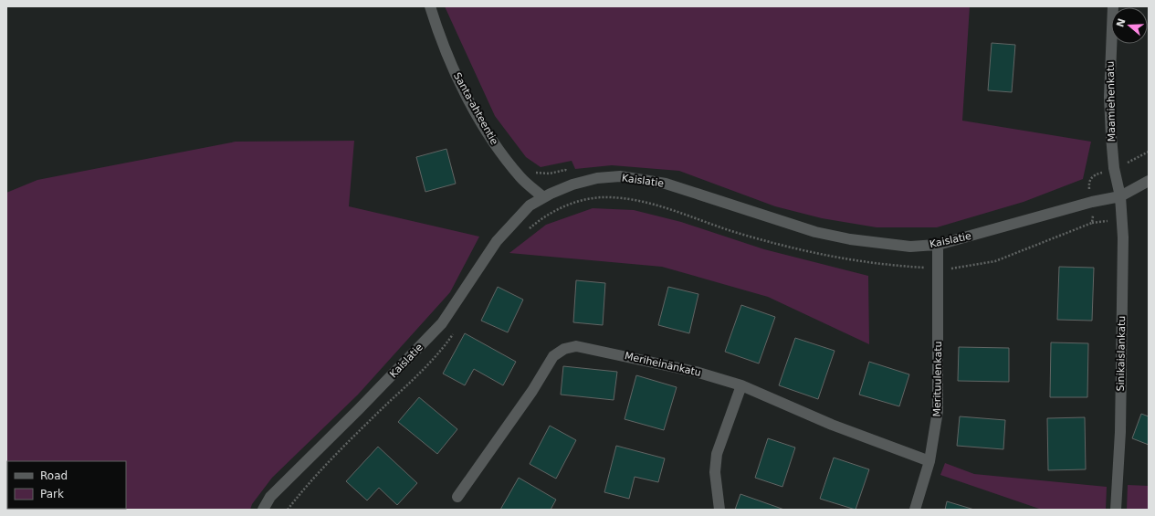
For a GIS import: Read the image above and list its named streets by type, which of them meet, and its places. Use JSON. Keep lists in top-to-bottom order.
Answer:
{
  "streets": {
    "street": [
      "Maamiehenkatu",
      "Santa-ahteentie",
      "Kaislatie",
      "Sinikaislankatu",
      "Meriheinänkatu",
      "Merituulenkatu"
    ]
  },
  "crossings": [
    ["Maamiehenkatu", "Kaislatie"],
    ["Maamiehenkatu", "Sinikaislankatu"],
    ["Santa-ahteentie", "Kaislatie"],
    ["Kaislatie", "Sinikaislankatu"],
    ["Kaislatie", "Merituulenkatu"],
    ["Meriheinänkatu", "Merituulenkatu"]
  ],
  "legend": ["Road", "Park"],
  "north": "left"
}
